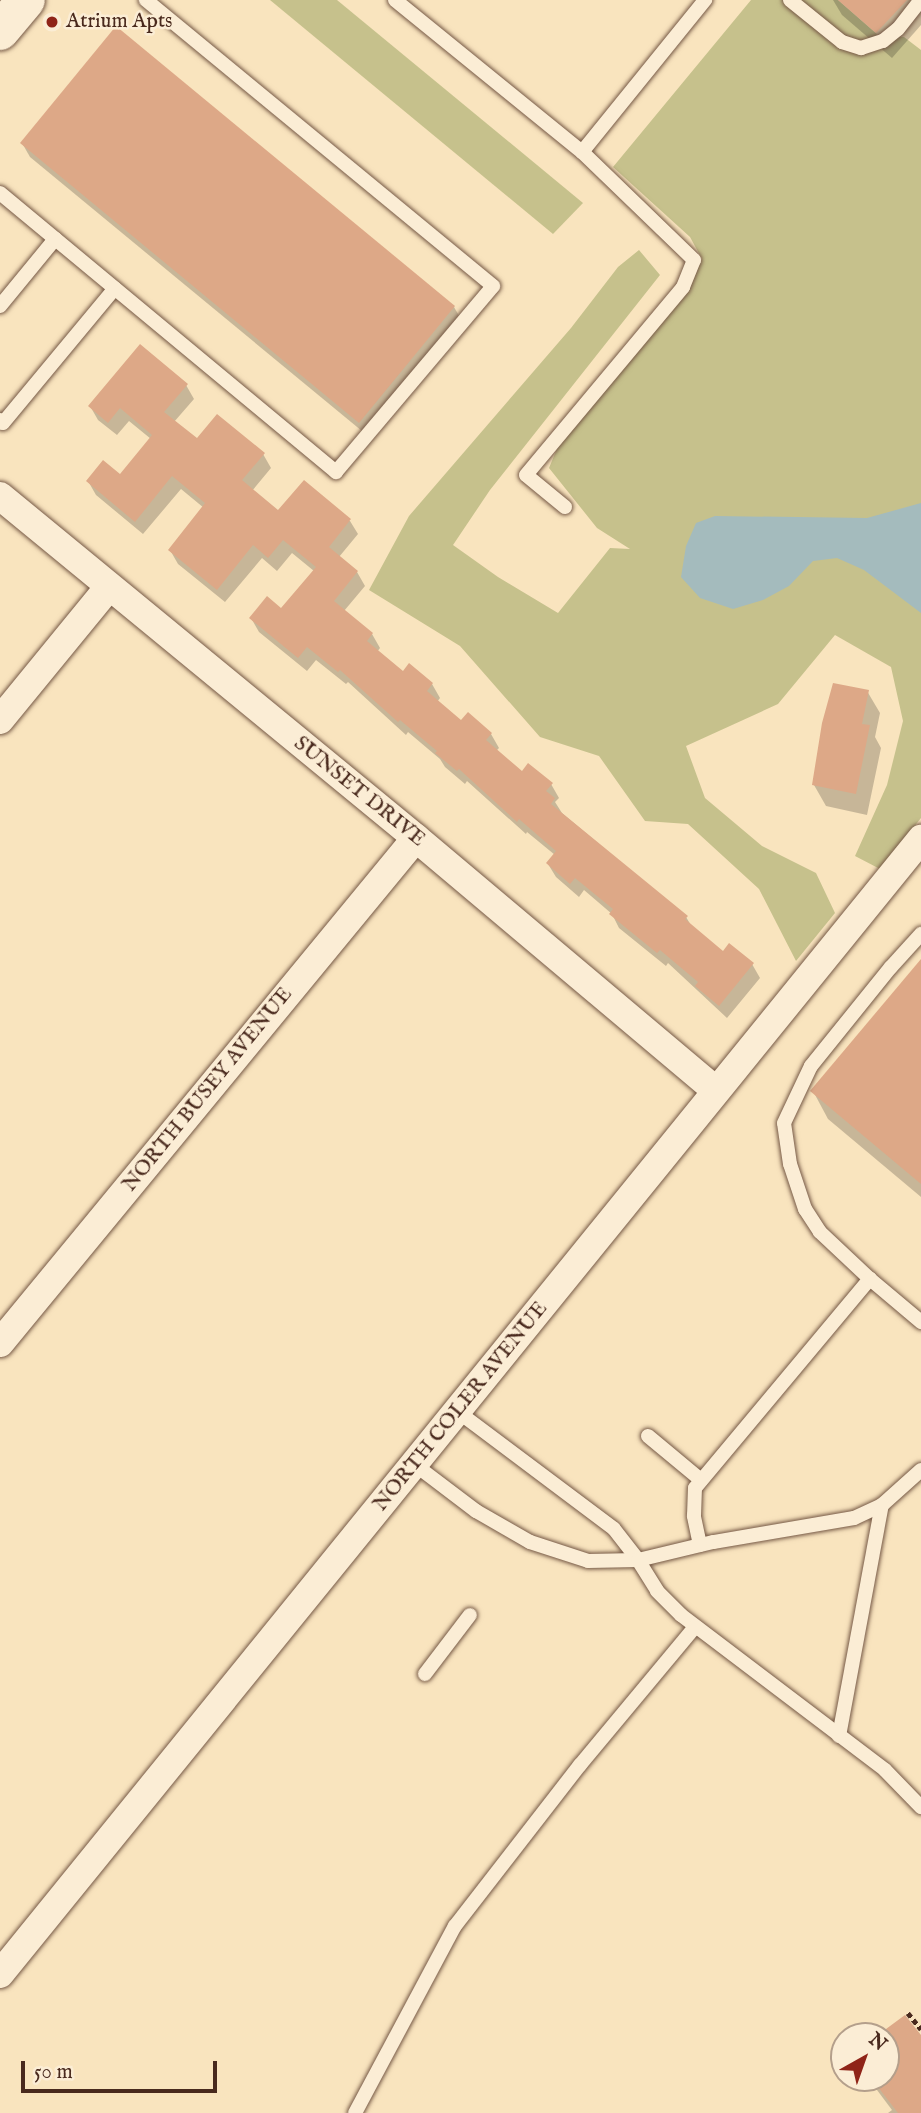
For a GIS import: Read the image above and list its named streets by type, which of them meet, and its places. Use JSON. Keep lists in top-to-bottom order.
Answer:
{
  "streets": {
    "street": ["SUNSET DRIVE", "NORTH BUSEY AVENUE", "NORTH COLER AVENUE"]
  },
  "crossings": [
    ["SUNSET DRIVE", "NORTH BUSEY AVENUE"],
    ["SUNSET DRIVE", "NORTH COLER AVENUE"]
  ],
  "places": ["Atrium Apts"],
  "scale_bar": "50 m",
  "north": "top right"
}
